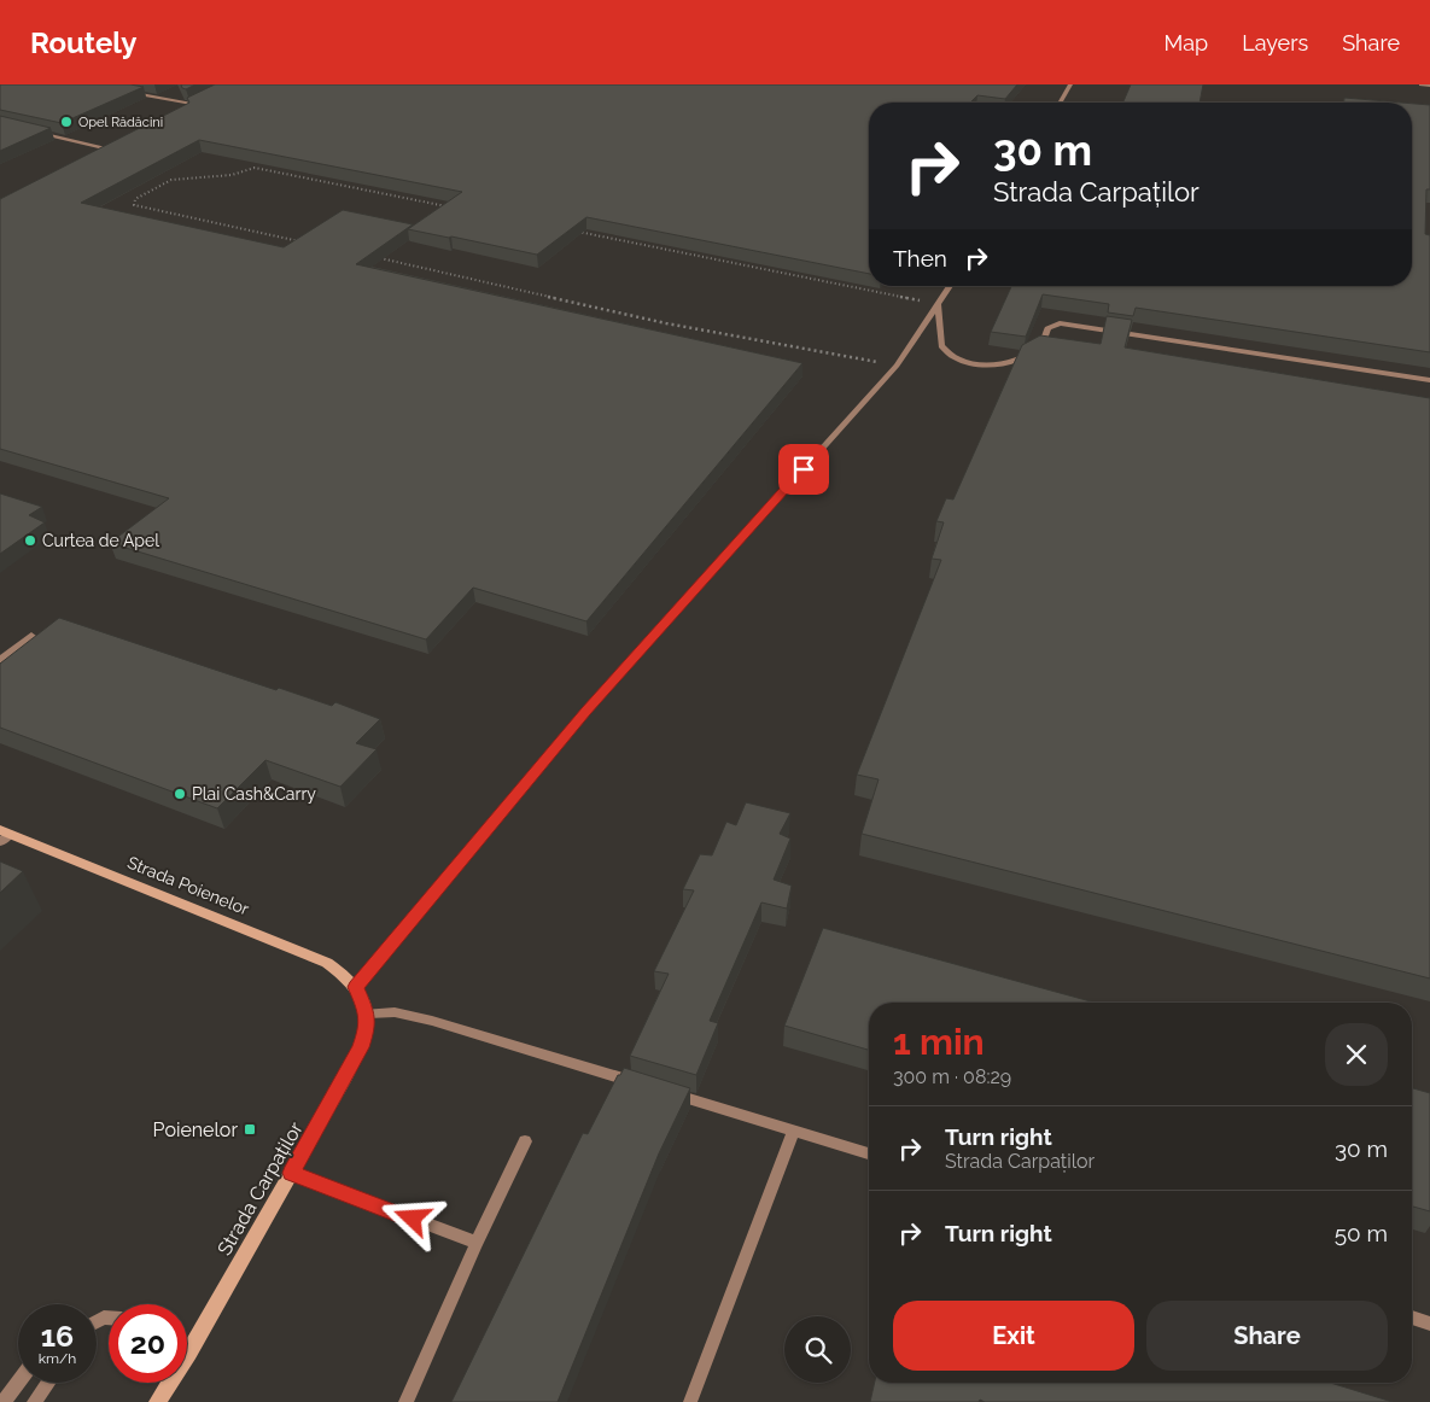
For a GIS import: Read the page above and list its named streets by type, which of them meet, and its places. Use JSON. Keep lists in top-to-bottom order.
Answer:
{
  "streets": {
    "main road": ["Strada Poienelor", "Strada Carpaților"]
  },
  "places": {
    "other": ["Opel Rădăcini", "Curtea de Apel", "Plai Cash&Carry"],
    "transit": ["Poienelor"]
  },
  "page": {
    "header": "Routely",
    "nav": ["Map", "Layers", "Share"],
    "turn": ["30 m", "Strada Carpaților"],
    "then": "Then",
    "heading": ["1 min", "300 m · 08:29"],
    "list": [
      {
        "name": "Turn right",
        "note": "Strada Carpaților",
        "value": "30 m"
      },
      {
        "name": "Turn right",
        "value": "50 m"
      }
    ],
    "buttons": ["Exit", "Share"],
    "speed": "16 km/h",
    "limit": "20"
  }
}
